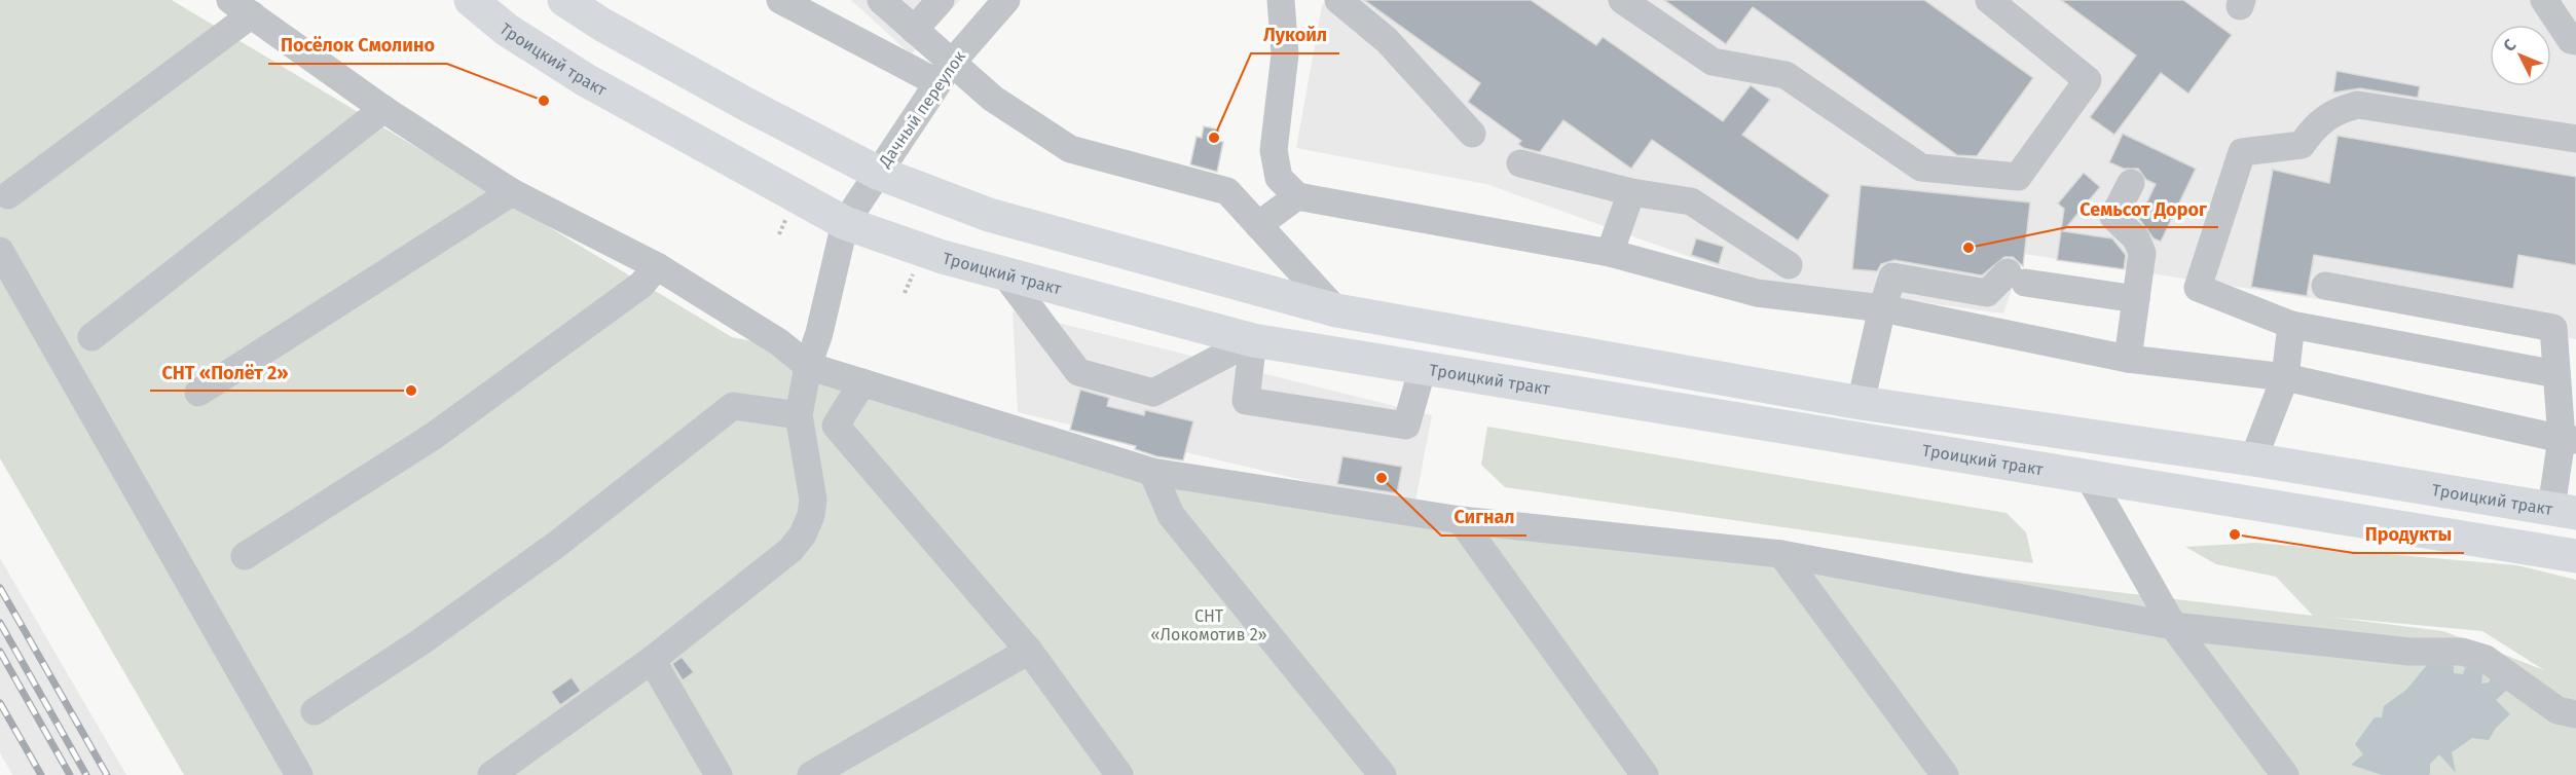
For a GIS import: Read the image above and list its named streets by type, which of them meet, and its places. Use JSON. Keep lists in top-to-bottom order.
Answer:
{
  "streets": {
    "main road": ["Троицкий тракт"],
    "street": ["Дачный переулок"]
  },
  "crossings": [
    ["Троицкий тракт", "Дачный переулок"]
  ],
  "parks": ["СНТ «Локомотив 2»"],
  "places": [
    "Посёлок Смолино",
    "Лукойл",
    "Семьсот Дорог",
    "СНТ «Полёт 2»",
    "Сигнал",
    "Продукты"
  ],
  "north": "top left"
}
